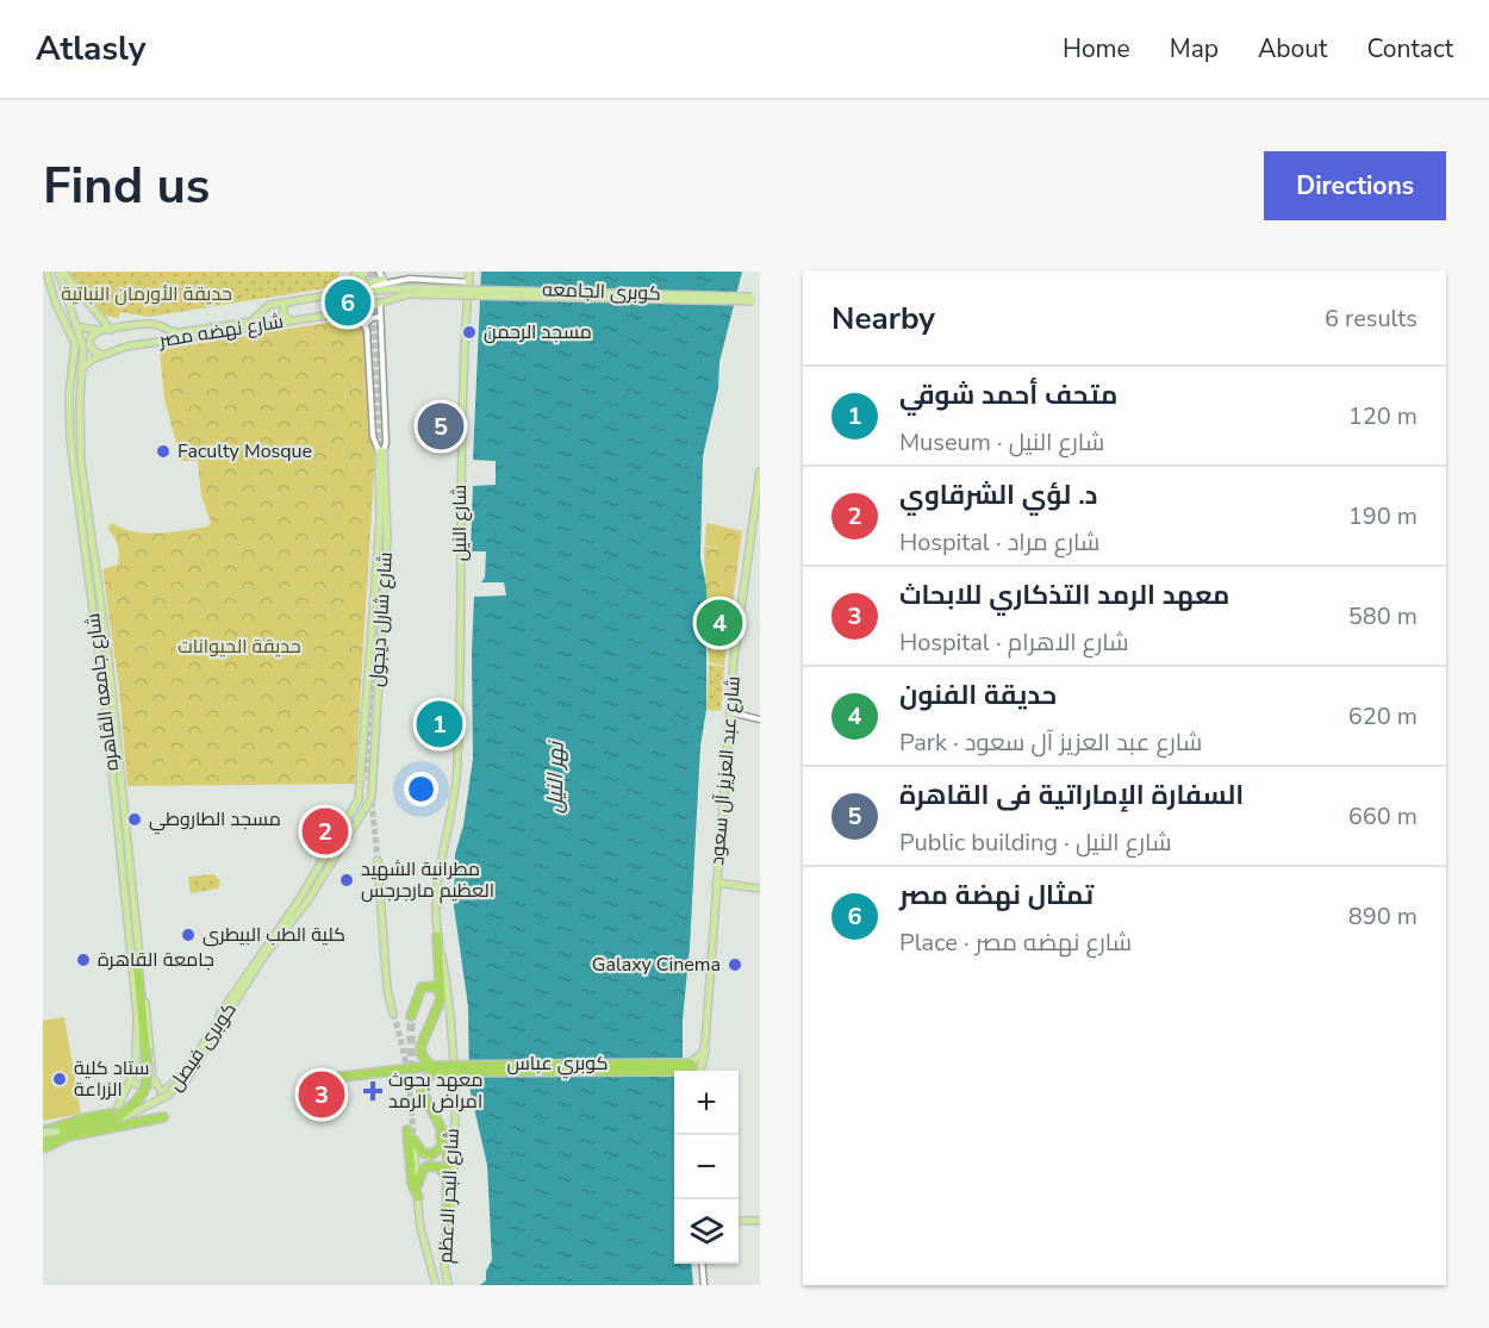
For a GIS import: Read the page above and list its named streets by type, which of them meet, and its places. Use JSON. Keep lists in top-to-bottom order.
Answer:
{
  "streets": {
    "highway": ["كوبرى فيصل", "كوبري عباس"],
    "main road": [
      "كوبرى الجامعه",
      "شارع نهضه مصر",
      "شارع النيل",
      "شارع شارل ديجول",
      "شارع جامعه القاهره",
      "شارع عبد العزيز آل سعود",
      "شارع البحر الاعظم"
    ]
  },
  "crossings": [
    ["كوبرى الجامعه", "شارع نهضه مصر"],
    ["شارع نهضه مصر", "شارع جامعه القاهره"],
    ["شارع النيل", "شارع البحر الاعظم"],
    ["شارع جامعه القاهره", "كوبرى فيصل"],
    ["شارع عبد العزيز آل سعود", "كوبري عباس"]
  ],
  "water": ["نهر النيل"],
  "parks": ["حديقة الأورمان النباتية", "حديقة الحيوانات"],
  "places": {
    "other": [
      "مسجد الرحمن",
      "Faculty Mosque",
      "مسجد الطاروطي",
      "مطرانية الشهيد العظيم مارجرجس",
      "كلية الطب البيطرى",
      "جامعة القاهرة",
      "Galaxy Cinema",
      "ستاد كلية الزراعة"
    ],
    "health": ["معهد بحوث امراض الرمد"]
  },
  "page": {
    "header": "Atlasly",
    "nav": [
      "Home",
      "Map",
      "About",
      "Contact"
    ],
    "buttons": "Directions",
    "title": "Find us",
    "heading": ["Nearby", "6 results"],
    "pins": [
      "6",
      "5",
      "4",
      "1",
      "2",
      "3"
    ],
    "list": [
      {
        "mark": "1",
        "name": "متحف أحمد شوقي",
        "note": "Museum · شارع النيل",
        "value": "120 m"
      },
      {
        "mark": "2",
        "name": "د. لؤي الشرقاوي",
        "note": "Hospital · شارع مراد",
        "value": "190 m"
      },
      {
        "mark": "3",
        "name": "معهد الرمد التذكاري للابحاث",
        "note": "Hospital · شارع الاهرام",
        "value": "580 m"
      },
      {
        "mark": "4",
        "name": "حديقة الفنون",
        "note": "Park · شارع عبد العزيز آل سعود",
        "value": "620 m"
      },
      {
        "mark": "5",
        "name": "السفارة الإماراتية فى القاهرة",
        "note": "Public building · شارع النيل",
        "value": "660 m"
      },
      {
        "mark": "6",
        "name": "تمثال نهضة مصر",
        "note": "Place · شارع نهضه مصر",
        "value": "890 m"
      }
    ],
    "map_buttons": ["+", "−"]
  }
}
